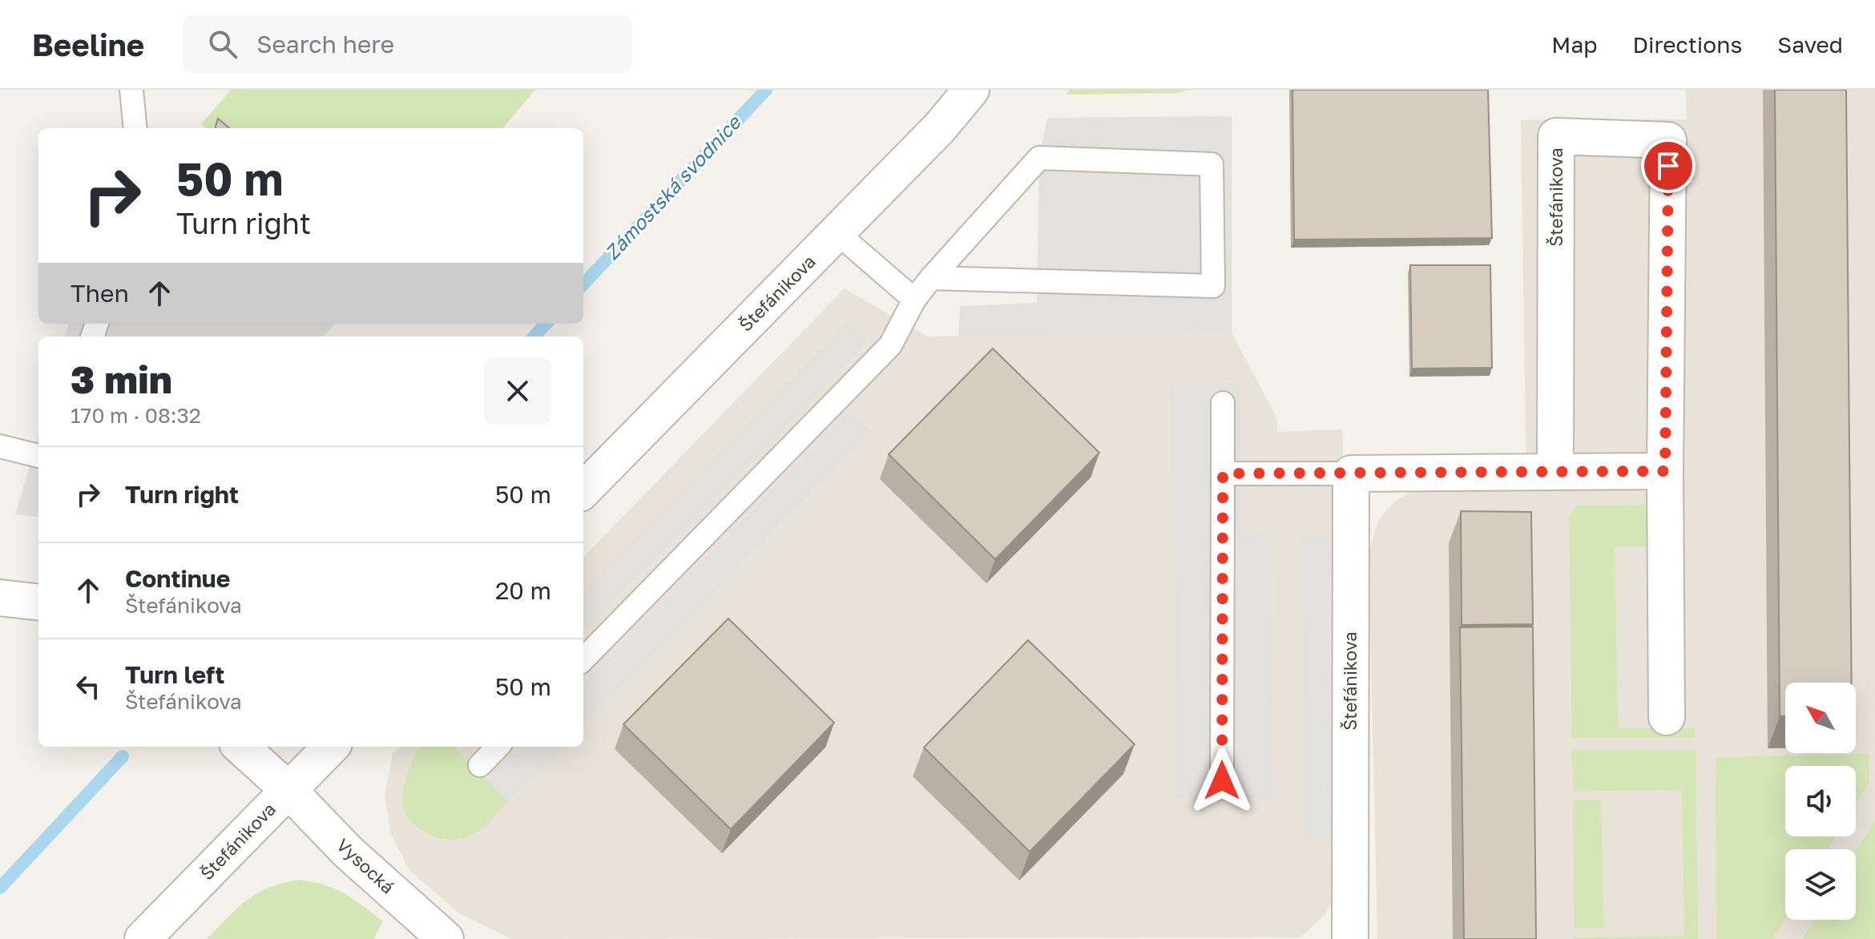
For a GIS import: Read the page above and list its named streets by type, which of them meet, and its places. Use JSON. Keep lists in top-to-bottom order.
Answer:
{
  "streets": {
    "street": ["Štefánikova", "Vysocká"]
  },
  "crossings": [
    ["Štefánikova", "Vysocká"]
  ],
  "water": ["Zámostská svodnice"],
  "north": "top left",
  "page": {
    "header": "Beeline",
    "search": "Search here",
    "nav": ["Map", "Directions", "Saved"],
    "turn": ["50 m", "Turn right"],
    "then": "Then",
    "heading": ["3 min", "170 m · 08:32"],
    "list": [
      {
        "name": "Turn right",
        "value": "50 m"
      },
      {
        "name": "Continue",
        "note": "Štefánikova",
        "value": "20 m"
      },
      {
        "name": "Turn left",
        "note": "Štefánikova",
        "value": "50 m"
      }
    ]
  }
}
